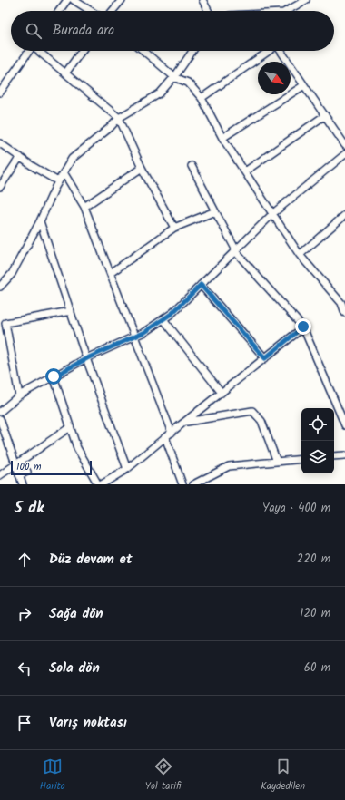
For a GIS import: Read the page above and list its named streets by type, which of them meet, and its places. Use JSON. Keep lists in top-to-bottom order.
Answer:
{
  "scale_bar": "100 m",
  "north": "bottom right",
  "page": {
    "search": "Burada ara",
    "scale": "100 m",
    "heading": ["5 dk", "Yaya · 400 m"],
    "list": [
      ["Düz devam et", "220 m"],
      ["Sağa dön", "120 m"],
      ["Sola dön", "60 m"],
      "Varış noktası"
    ],
    "nav": ["Harita", "Yol tarifi", "Kaydedilen"]
  }
}
